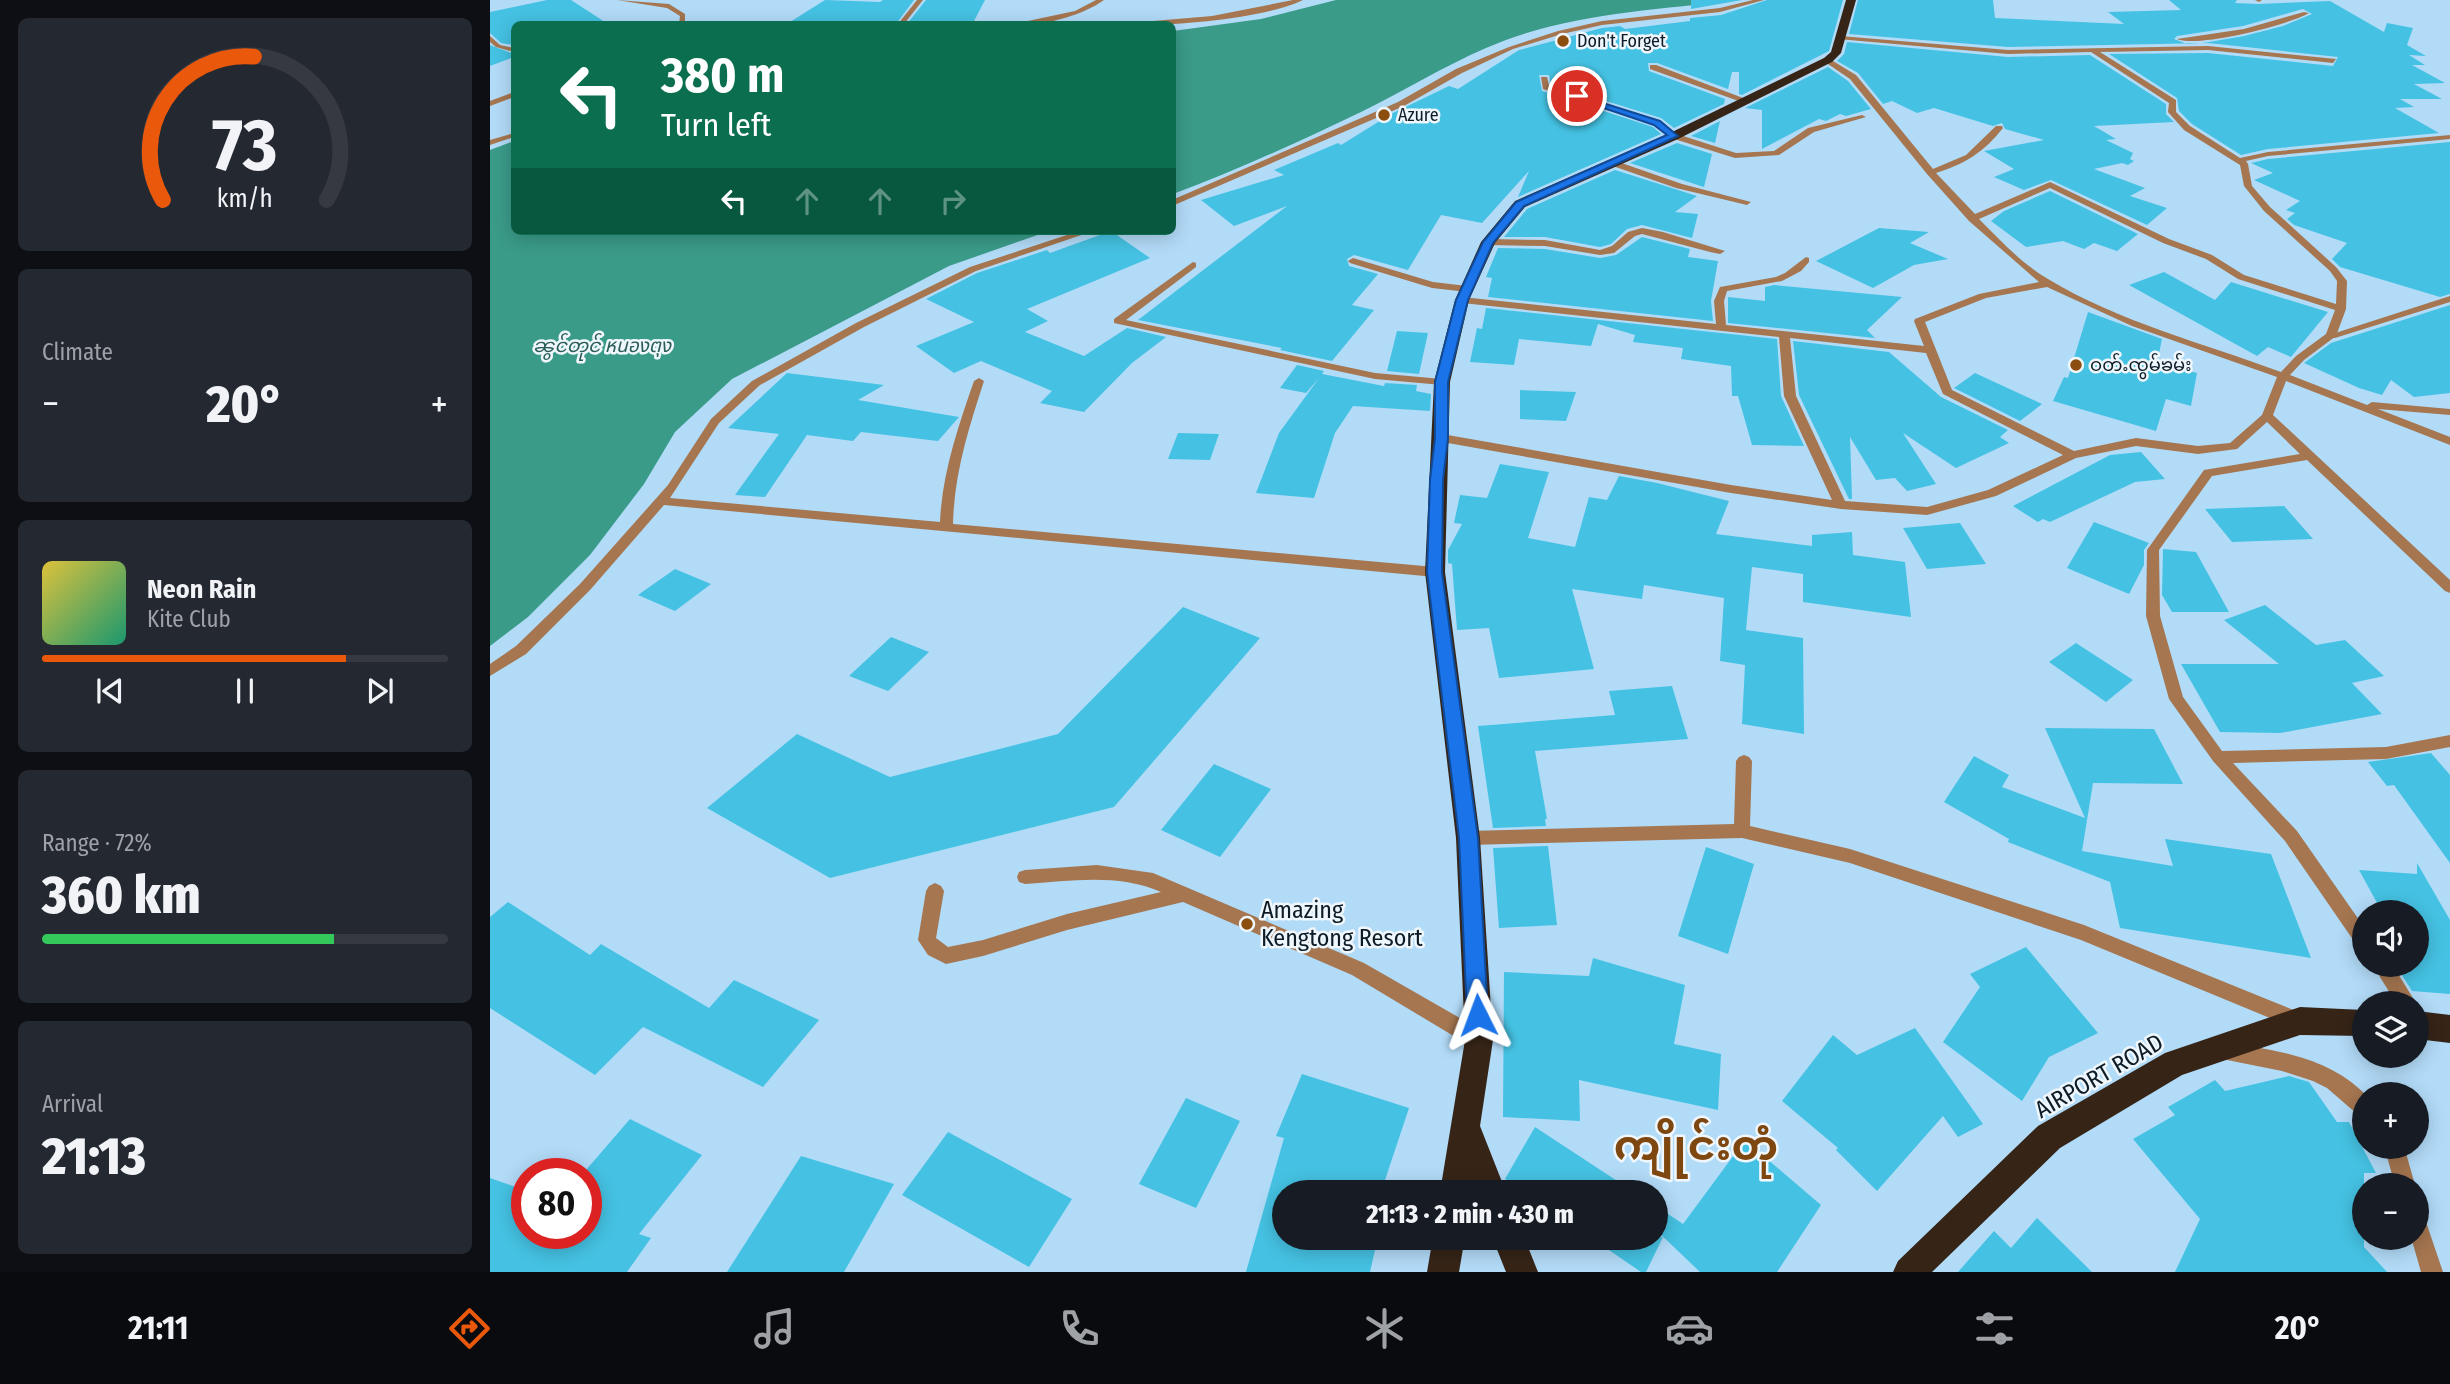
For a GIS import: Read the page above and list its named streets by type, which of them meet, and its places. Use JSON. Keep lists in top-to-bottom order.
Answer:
{
  "streets": {
    "highway": ["AIRPORT ROAD"]
  },
  "districts": ["ကျိုင်းတုံ"],
  "water": ["ၼွင်တုင် หนองตุง"],
  "places": [
    "Don't Forget",
    "Azure",
    "ဝတ်ႉၸွမ်ၶမ်း",
    "Amazing Kengtong Resort"
  ],
  "page": {
    "turn": ["380 m", "Turn left"],
    "tile": [
      "Climate",
      ["Range · 72%", "360 km"],
      ["Arrival", "21:13"]
    ],
    "heat": ["−", "20°", "+"],
    "song": ["Neon Rain", "Kite Club"],
    "map_buttons": ["+", "−"],
    "limit": "80",
    "trip": "21:13 · 2 min · 430 m",
    "tabs": ["21:11", "20°"],
    "gauge": ["73", "km/h"]
  }
}
